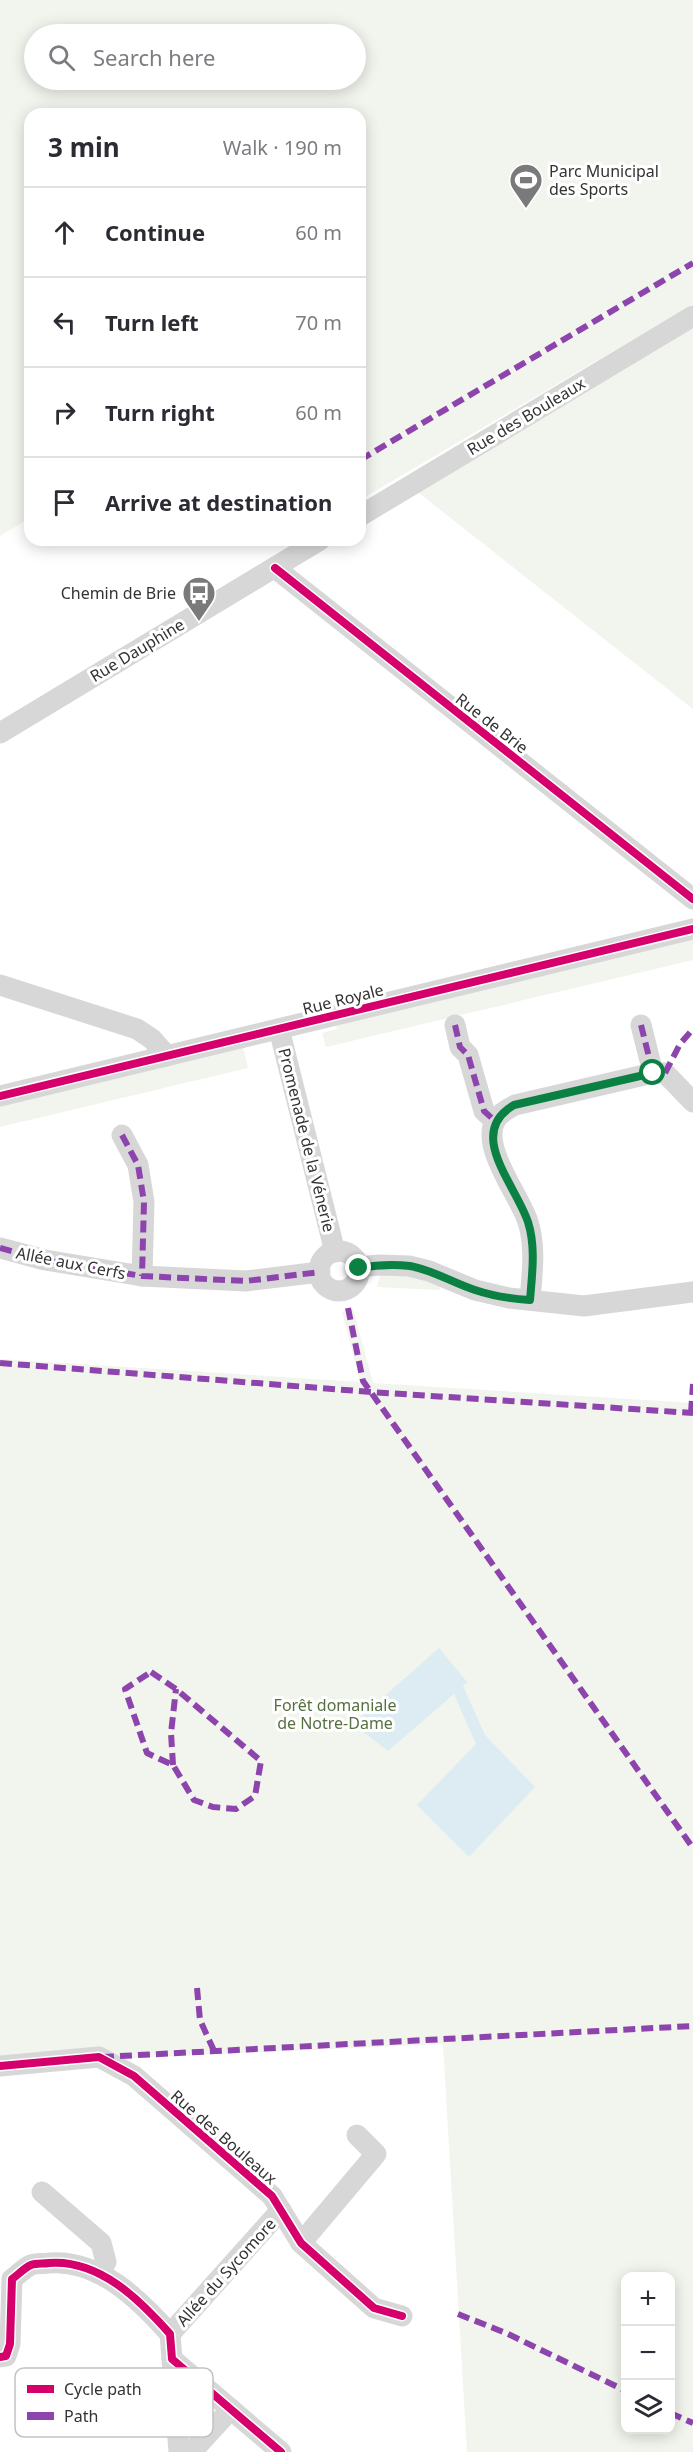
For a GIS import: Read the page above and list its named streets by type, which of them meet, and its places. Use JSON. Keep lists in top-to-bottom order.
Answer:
{
  "streets": {
    "street": [
      "Rue des Bouleaux",
      "Rue Dauphine",
      "Rue de Brie",
      "Rue Royale",
      "Promenade de la Vénerie",
      "Allée aux Cerfs",
      "Allée du Sycomore"
    ]
  },
  "crossings": [
    ["Rue des Bouleaux", "Allée du Sycomore"],
    ["Rue Dauphine", "Rue de Brie"],
    ["Rue Royale", "Promenade de la Vénerie"],
    ["Promenade de la Vénerie", "Allée aux Cerfs"]
  ],
  "parks": ["Forêt domaniale de Notre-Dame"],
  "places": {
    "sports": ["Parc Municipal des Sports"],
    "bus stop": ["Chemin de Brie"]
  },
  "legend": ["Cycle path", "Path"],
  "page": {
    "search": "Search here",
    "heading": ["3 min", "Walk · 190 m"],
    "list": [
      ["Continue", "60 m"],
      ["Turn left", "70 m"],
      ["Turn right", "60 m"],
      "Arrive at destination"
    ],
    "map_buttons": ["+", "−"]
  }
}
